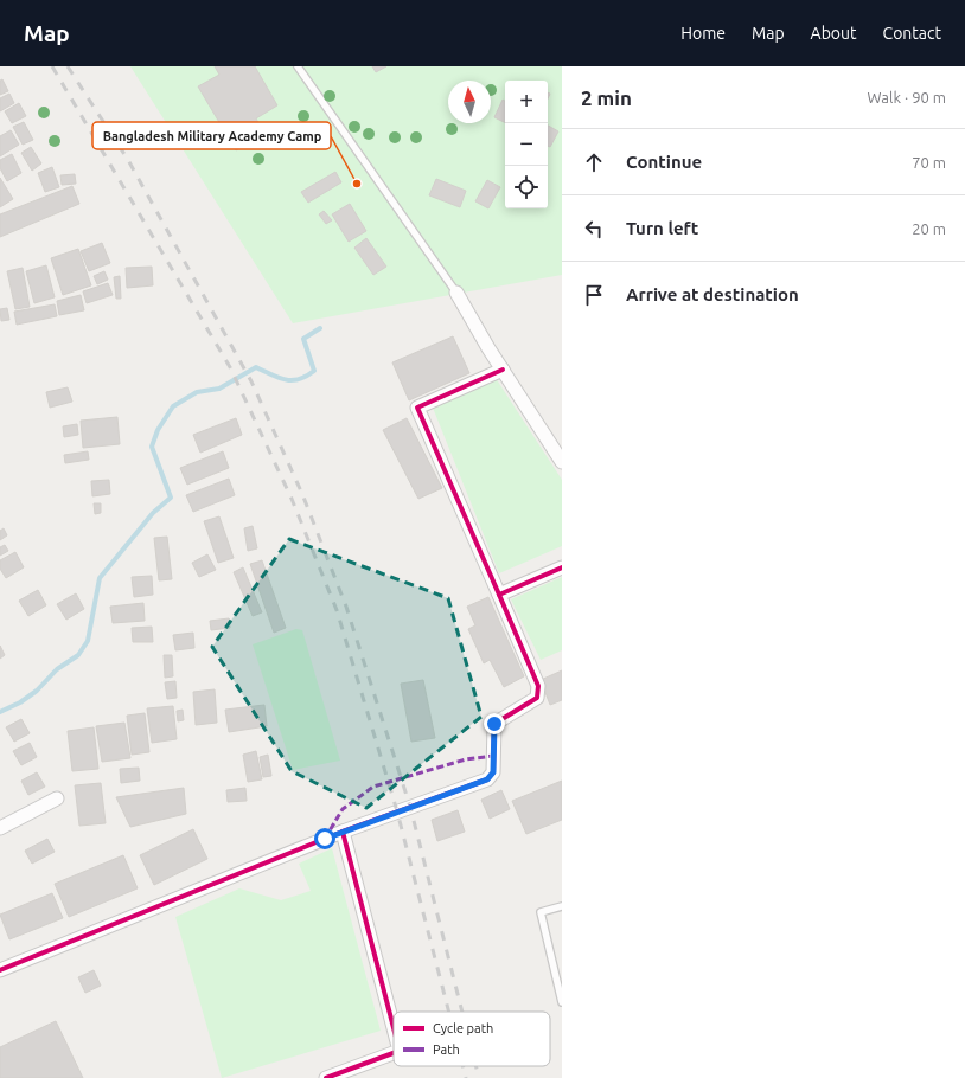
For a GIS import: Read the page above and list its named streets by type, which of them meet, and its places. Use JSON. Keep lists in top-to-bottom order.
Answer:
{
  "places": ["Bangladesh Military Academy Camp"],
  "legend": ["Cycle path", "Path"],
  "north": "top",
  "page": {
    "header": "Map",
    "nav": [
      "Home",
      "Map",
      "About",
      "Contact"
    ],
    "heading": ["2 min", "Walk · 90 m"],
    "map_buttons": ["+", "−"],
    "list": [
      ["Continue", "70 m"],
      ["Turn left", "20 m"],
      "Arrive at destination"
    ]
  }
}
